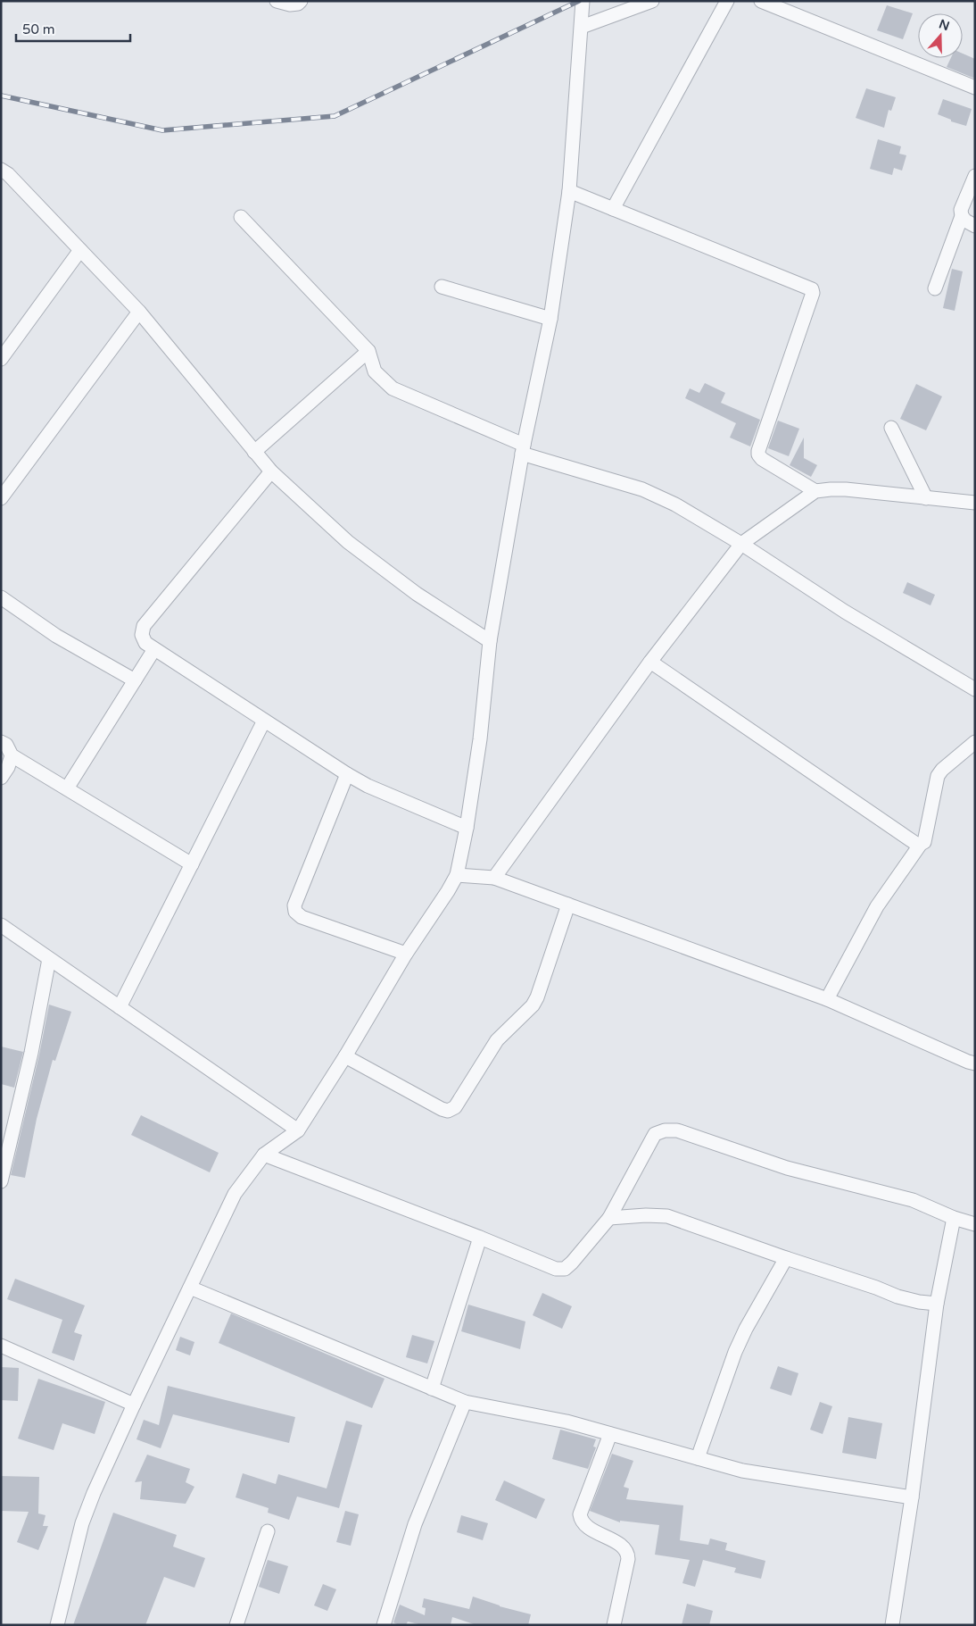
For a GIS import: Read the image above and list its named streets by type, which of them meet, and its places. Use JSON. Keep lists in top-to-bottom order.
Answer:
{
  "scale_bar": "50 m",
  "north": "top"
}
